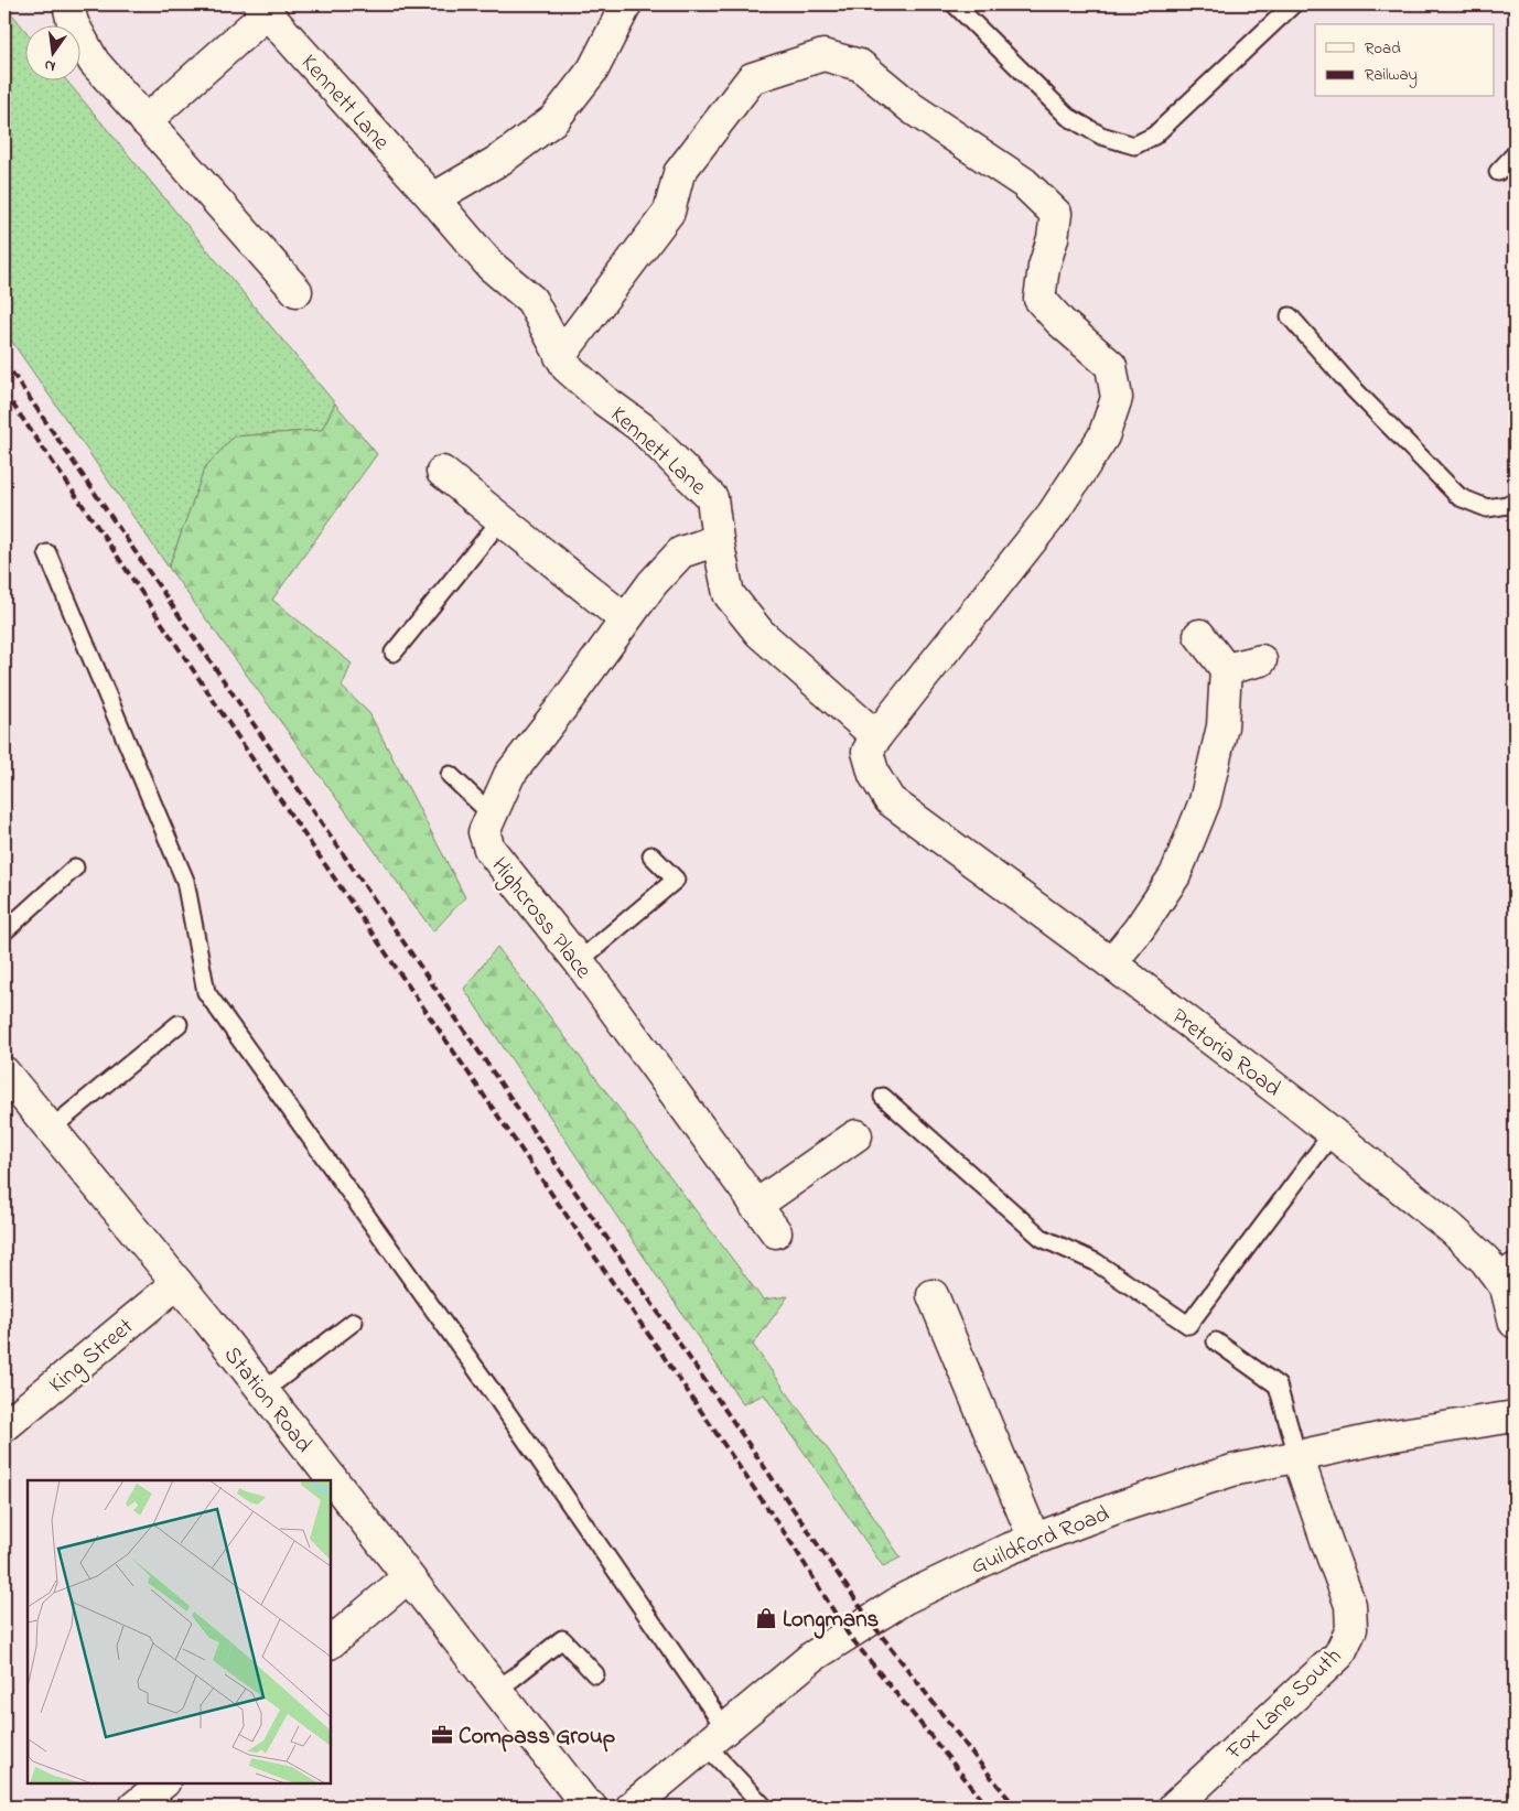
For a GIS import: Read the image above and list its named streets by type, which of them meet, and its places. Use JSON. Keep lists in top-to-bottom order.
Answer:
{
  "streets": {
    "street": [
      "Kennett Lane",
      "Highcross Place",
      "Pretoria Road",
      "King Street",
      "Station Road",
      "Guildford Road",
      "Fox Lane South"
    ]
  },
  "crossings": [
    ["Kennett Lane", "Highcross Place"],
    ["Kennett Lane", "Pretoria Road"],
    ["King Street", "Station Road"],
    ["Guildford Road", "Fox Lane South"]
  ],
  "places": {
    "shop": ["Longmans"],
    "office": ["Compass Group"]
  },
  "legend": ["Road", "Railway"],
  "north": "bottom"
}
